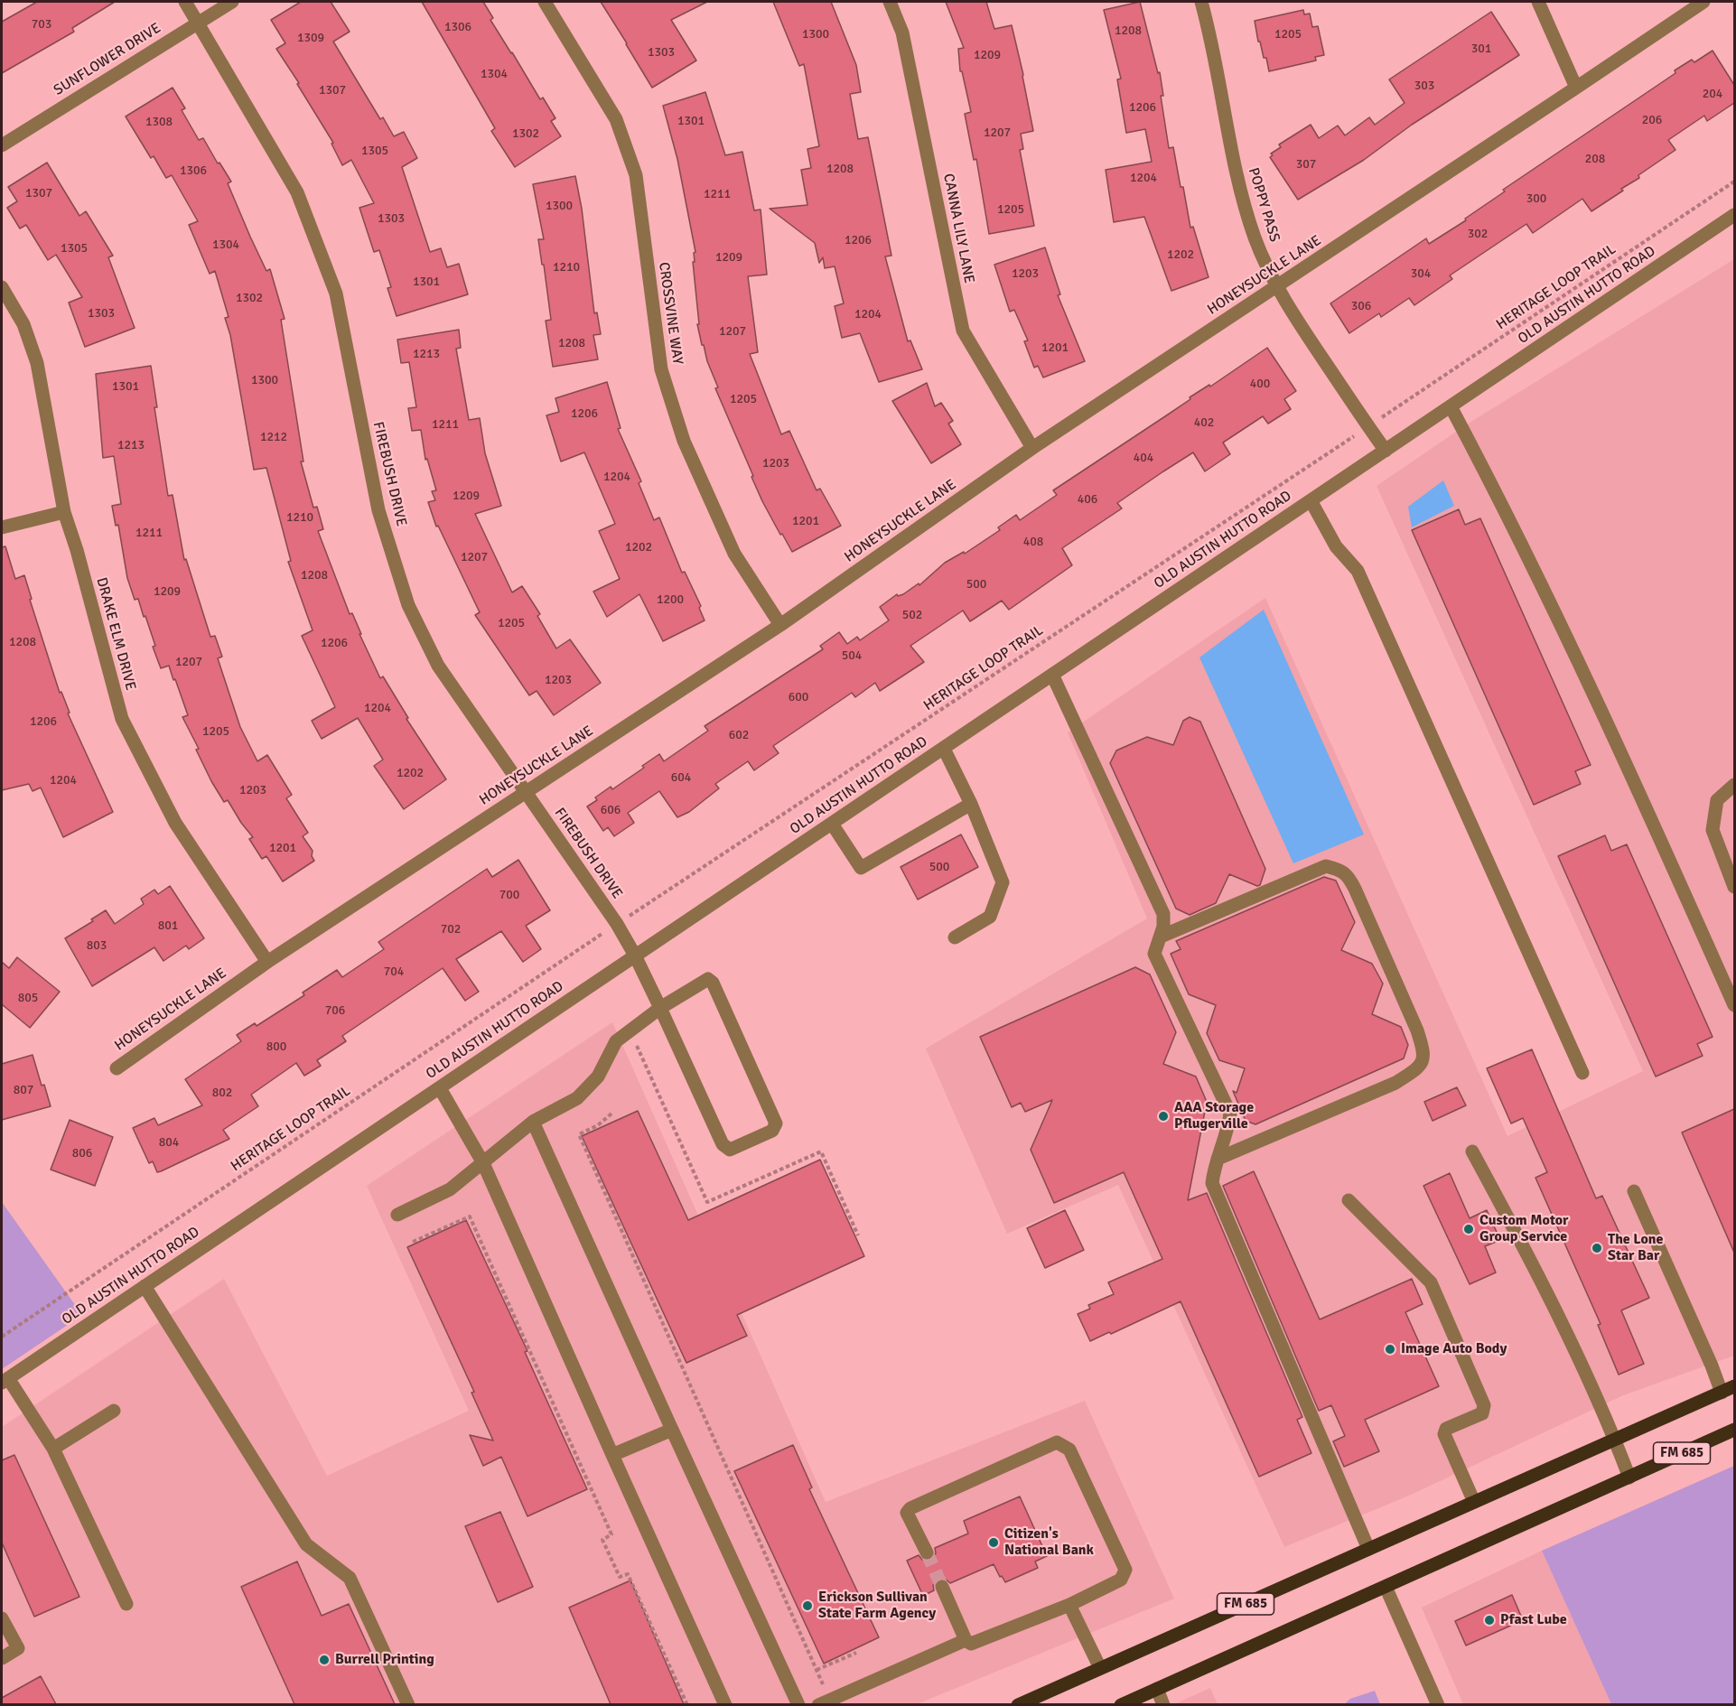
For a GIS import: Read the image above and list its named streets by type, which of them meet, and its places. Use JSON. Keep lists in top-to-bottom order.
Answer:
{
  "streets": {
    "main road": ["FM 685"],
    "street": [
      "SUNFLOWER DRIVE",
      "POPPY PASS",
      "CANNA LILY LANE",
      "HONEYSUCKLE LANE",
      "OLD AUSTIN HUTTO ROAD",
      "CROSSVINE WAY",
      "FIREBUSH DRIVE",
      "DRAKE ELM DRIVE"
    ],
    "path": ["HERITAGE LOOP TRAIL"]
  },
  "crossings": [
    ["SUNFLOWER DRIVE", "FIREBUSH DRIVE"],
    ["POPPY PASS", "HONEYSUCKLE LANE"],
    ["POPPY PASS", "OLD AUSTIN HUTTO ROAD"],
    ["CANNA LILY LANE", "HONEYSUCKLE LANE"],
    ["HONEYSUCKLE LANE", "CROSSVINE WAY"],
    ["HONEYSUCKLE LANE", "FIREBUSH DRIVE"],
    ["HONEYSUCKLE LANE", "DRAKE ELM DRIVE"],
    ["OLD AUSTIN HUTTO ROAD", "FIREBUSH DRIVE"]
  ],
  "places": [
    "AAA Storage Pflugerville",
    "Custom Motor Group Service",
    "The Lone Star Bar",
    "Image Auto Body",
    "Citizen's National Bank",
    "Erickson Sullivan State Farm Agency",
    "Pfast Lube",
    "Burrell Printing"
  ],
  "house_numbers": [
    "703",
    "1306",
    "1208",
    "1300",
    "1205",
    "1309",
    "301",
    "1303",
    "1209",
    "1304",
    "303",
    "1307",
    "204",
    "1206",
    "206",
    "1301",
    "1308",
    "1207",
    "1302",
    "1305",
    "208",
    "307",
    "1208",
    "1306",
    "1204",
    "1307",
    "1211",
    "300",
    "1300",
    "1205",
    "1303",
    "302",
    "1206",
    "1304",
    "1305",
    "1202",
    "1209",
    "1210",
    "1203",
    "304",
    "1301",
    "1302",
    "306",
    "1303",
    "1204",
    "1207",
    "1208",
    "1201",
    "1213",
    "1300",
    "400",
    "1301",
    "1205",
    "1206",
    "402",
    "1211",
    "1212",
    "1213",
    "404",
    "1203",
    "1204",
    "1209",
    "406",
    "1210",
    "1201",
    "1211",
    "408",
    "1202",
    "1207",
    "1208",
    "500",
    "1209",
    "1200",
    "502",
    "1205",
    "1208",
    "1206",
    "504",
    "1207",
    "1203",
    "600",
    "1204",
    "1206",
    "1205",
    "602",
    "1202",
    "604",
    "1204",
    "1203",
    "606",
    "1201",
    "500",
    "700",
    "801",
    "702",
    "803",
    "704",
    "805",
    "706",
    "800",
    "807",
    "802",
    "804",
    "806"
  ]
}
